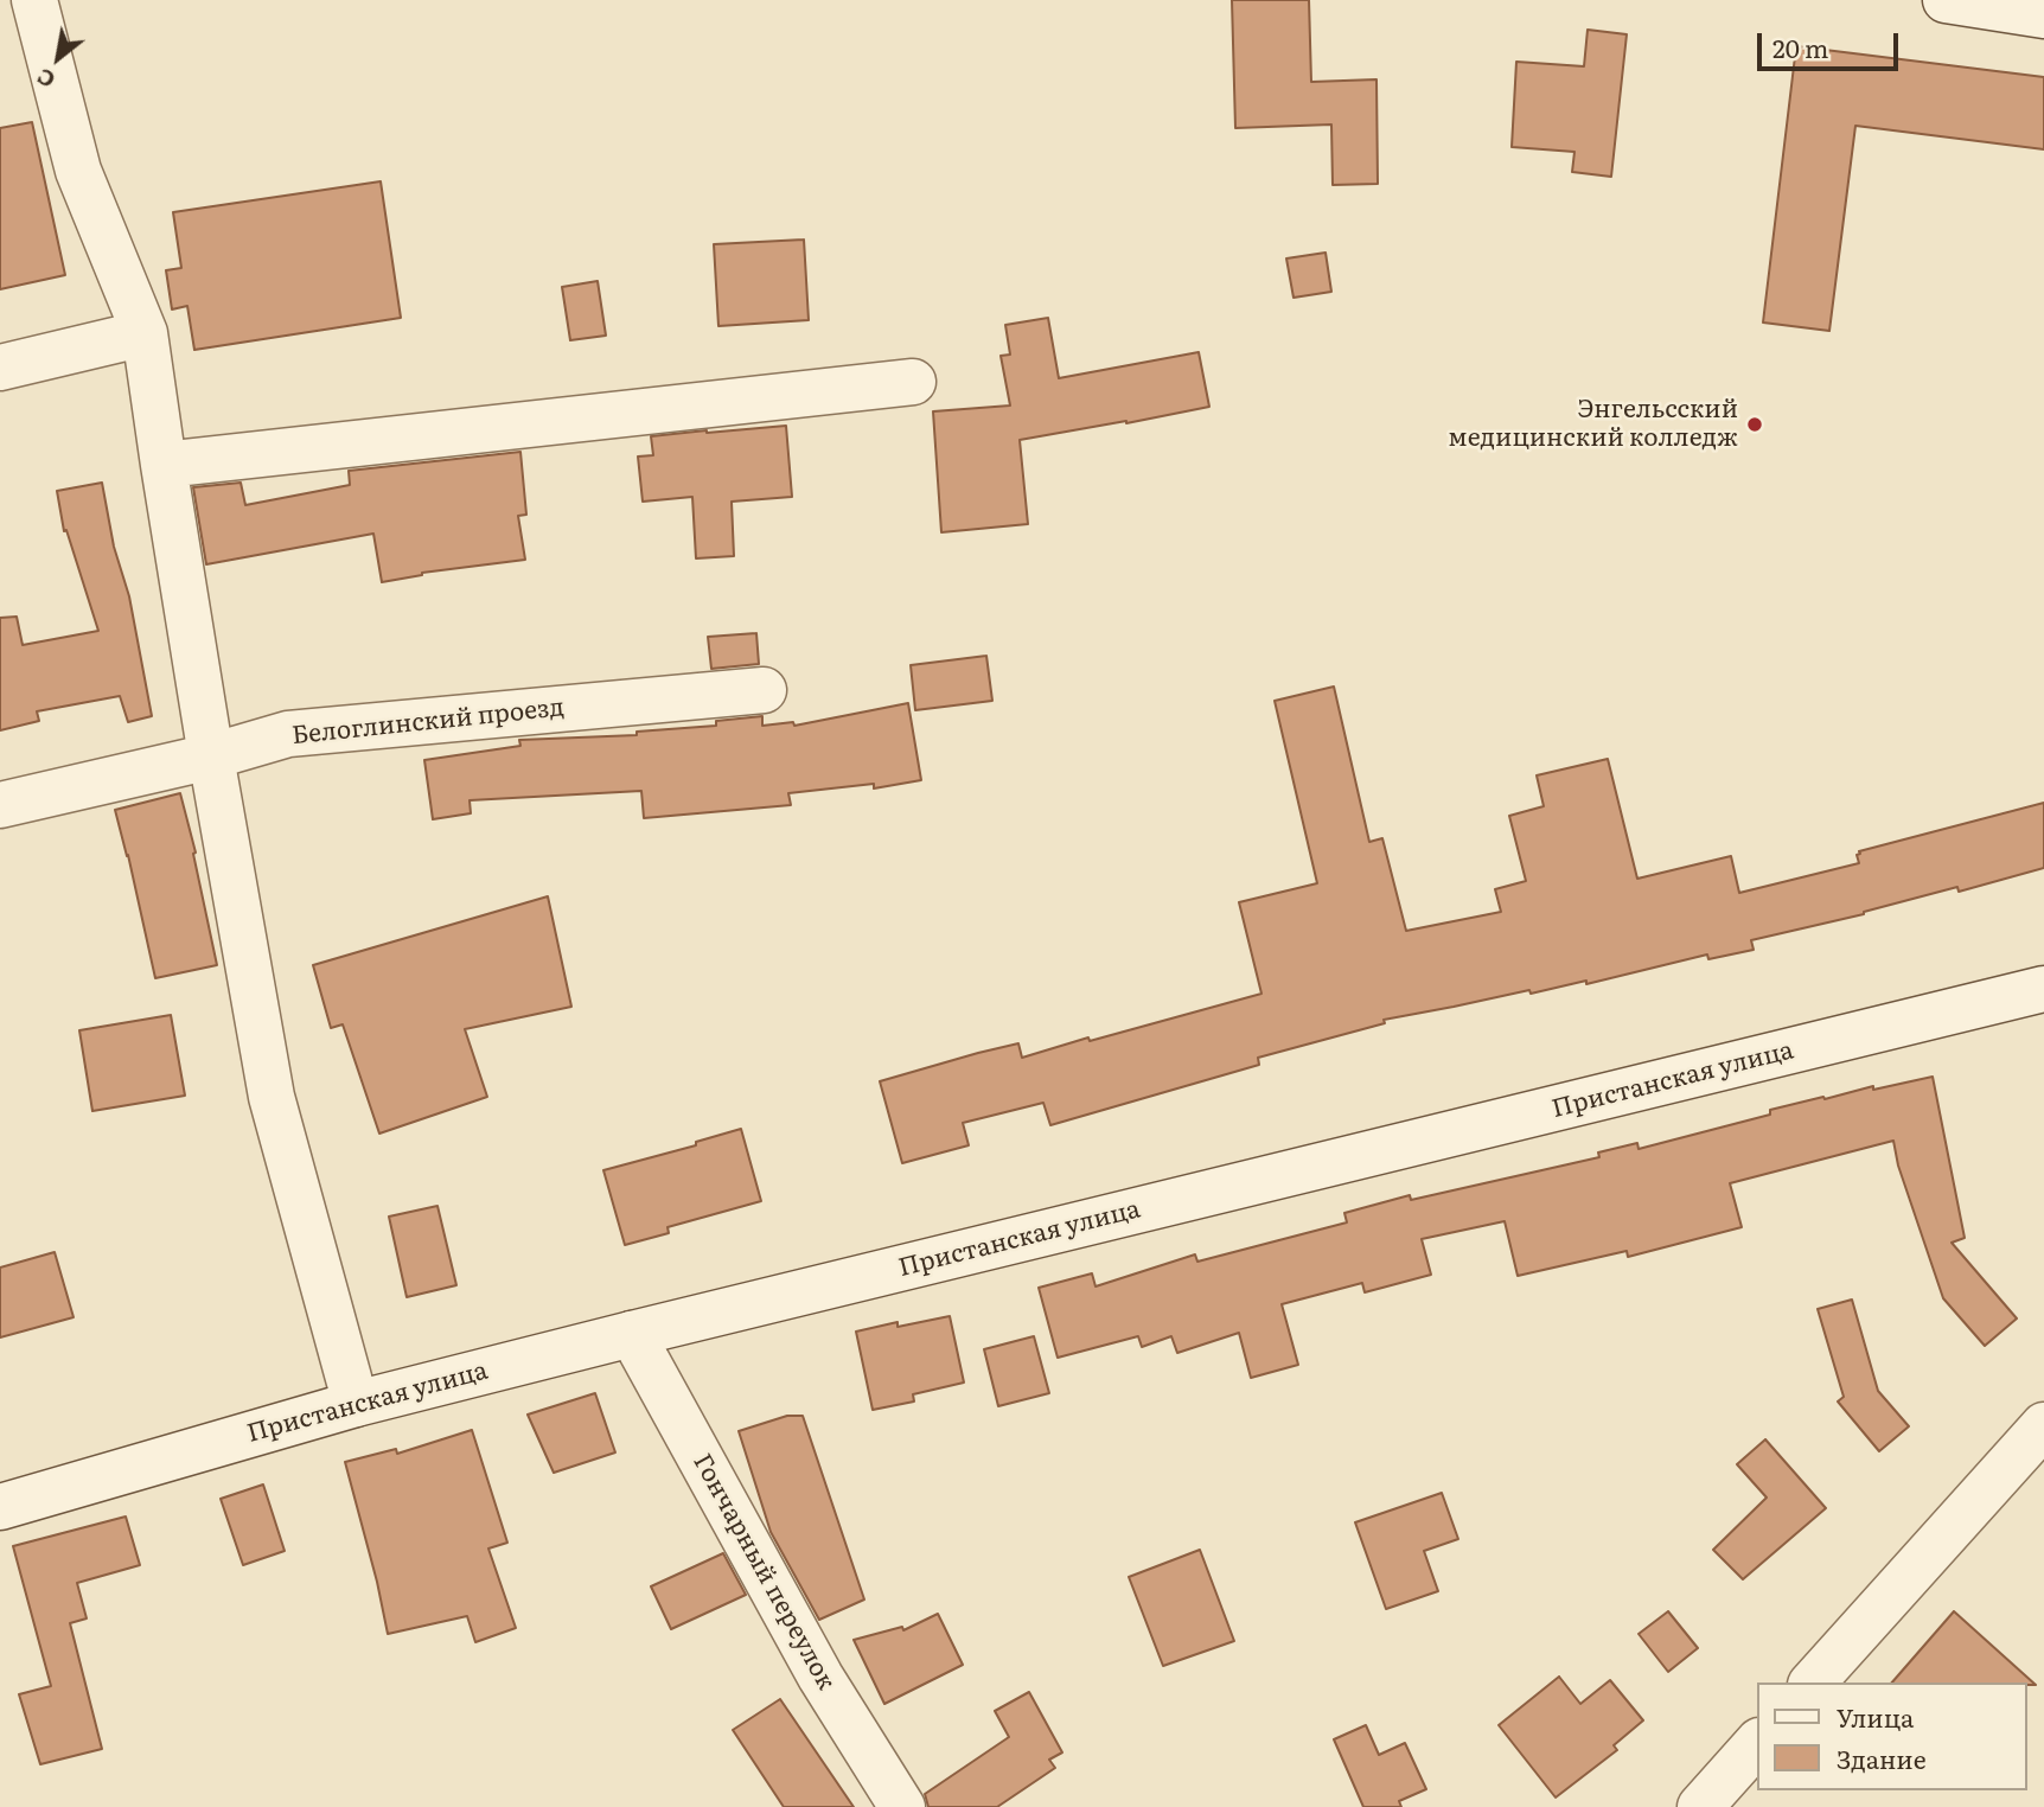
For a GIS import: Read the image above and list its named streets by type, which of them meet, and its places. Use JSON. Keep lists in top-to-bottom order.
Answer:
{
  "streets": {
    "street": ["Белоглинский проезд", "Пристанская улица", "Гончарный переулок"]
  },
  "crossings": [
    ["Пристанская улица", "Гончарный переулок"]
  ],
  "places": ["Энгельсский медицинский колледж"],
  "legend": ["Улица", "Здание"],
  "scale_bar": "20 m",
  "north": "bottom left"
}
